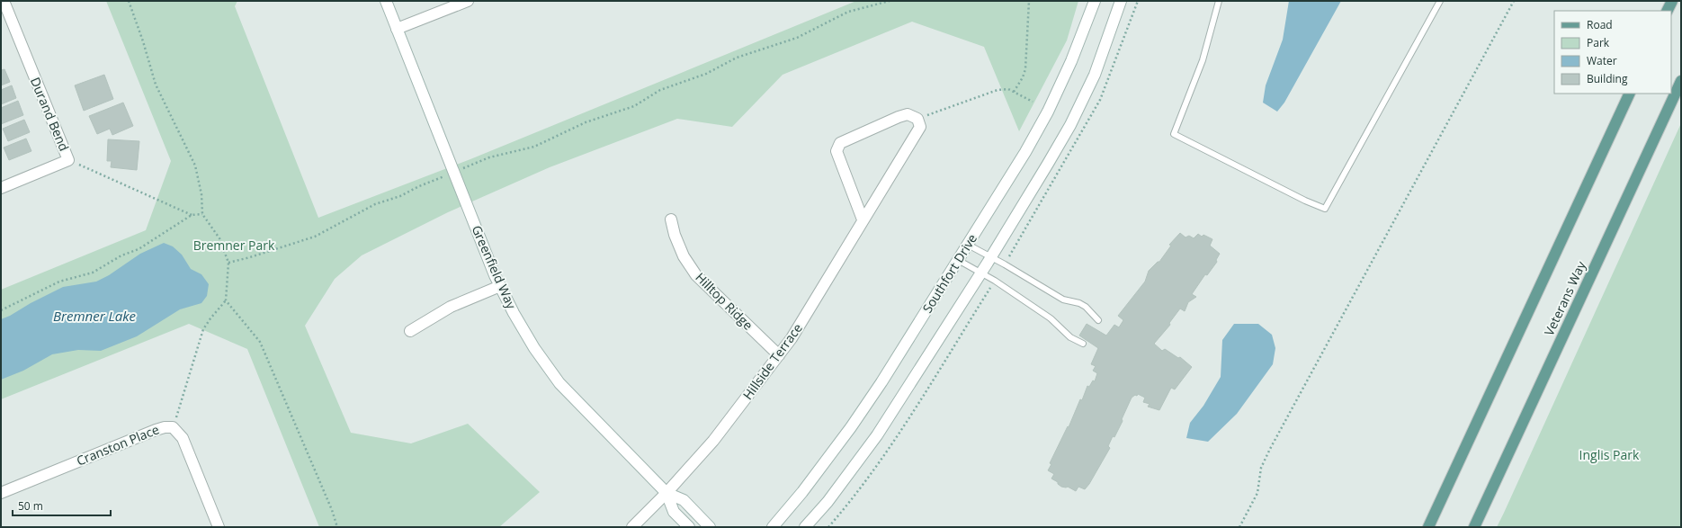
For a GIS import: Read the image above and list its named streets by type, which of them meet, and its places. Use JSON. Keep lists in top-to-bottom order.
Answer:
{
  "streets": {
    "main road": ["Veterans Way"],
    "street": [
      "Durand Bend",
      "Greenfield Way",
      "Southfort Drive",
      "Hilltop Ridge",
      "Hillside Terrace",
      "Cranston Place"
    ]
  },
  "crossings": [
    ["Greenfield Way", "Hillside Terrace"],
    ["Hilltop Ridge", "Hillside Terrace"]
  ],
  "water": ["Bremner Lake"],
  "parks": ["Bremner Park", "Inglis Park"],
  "legend": [
    "Road",
    "Park",
    "Water",
    "Building"
  ],
  "scale_bar": "50 m"
}
